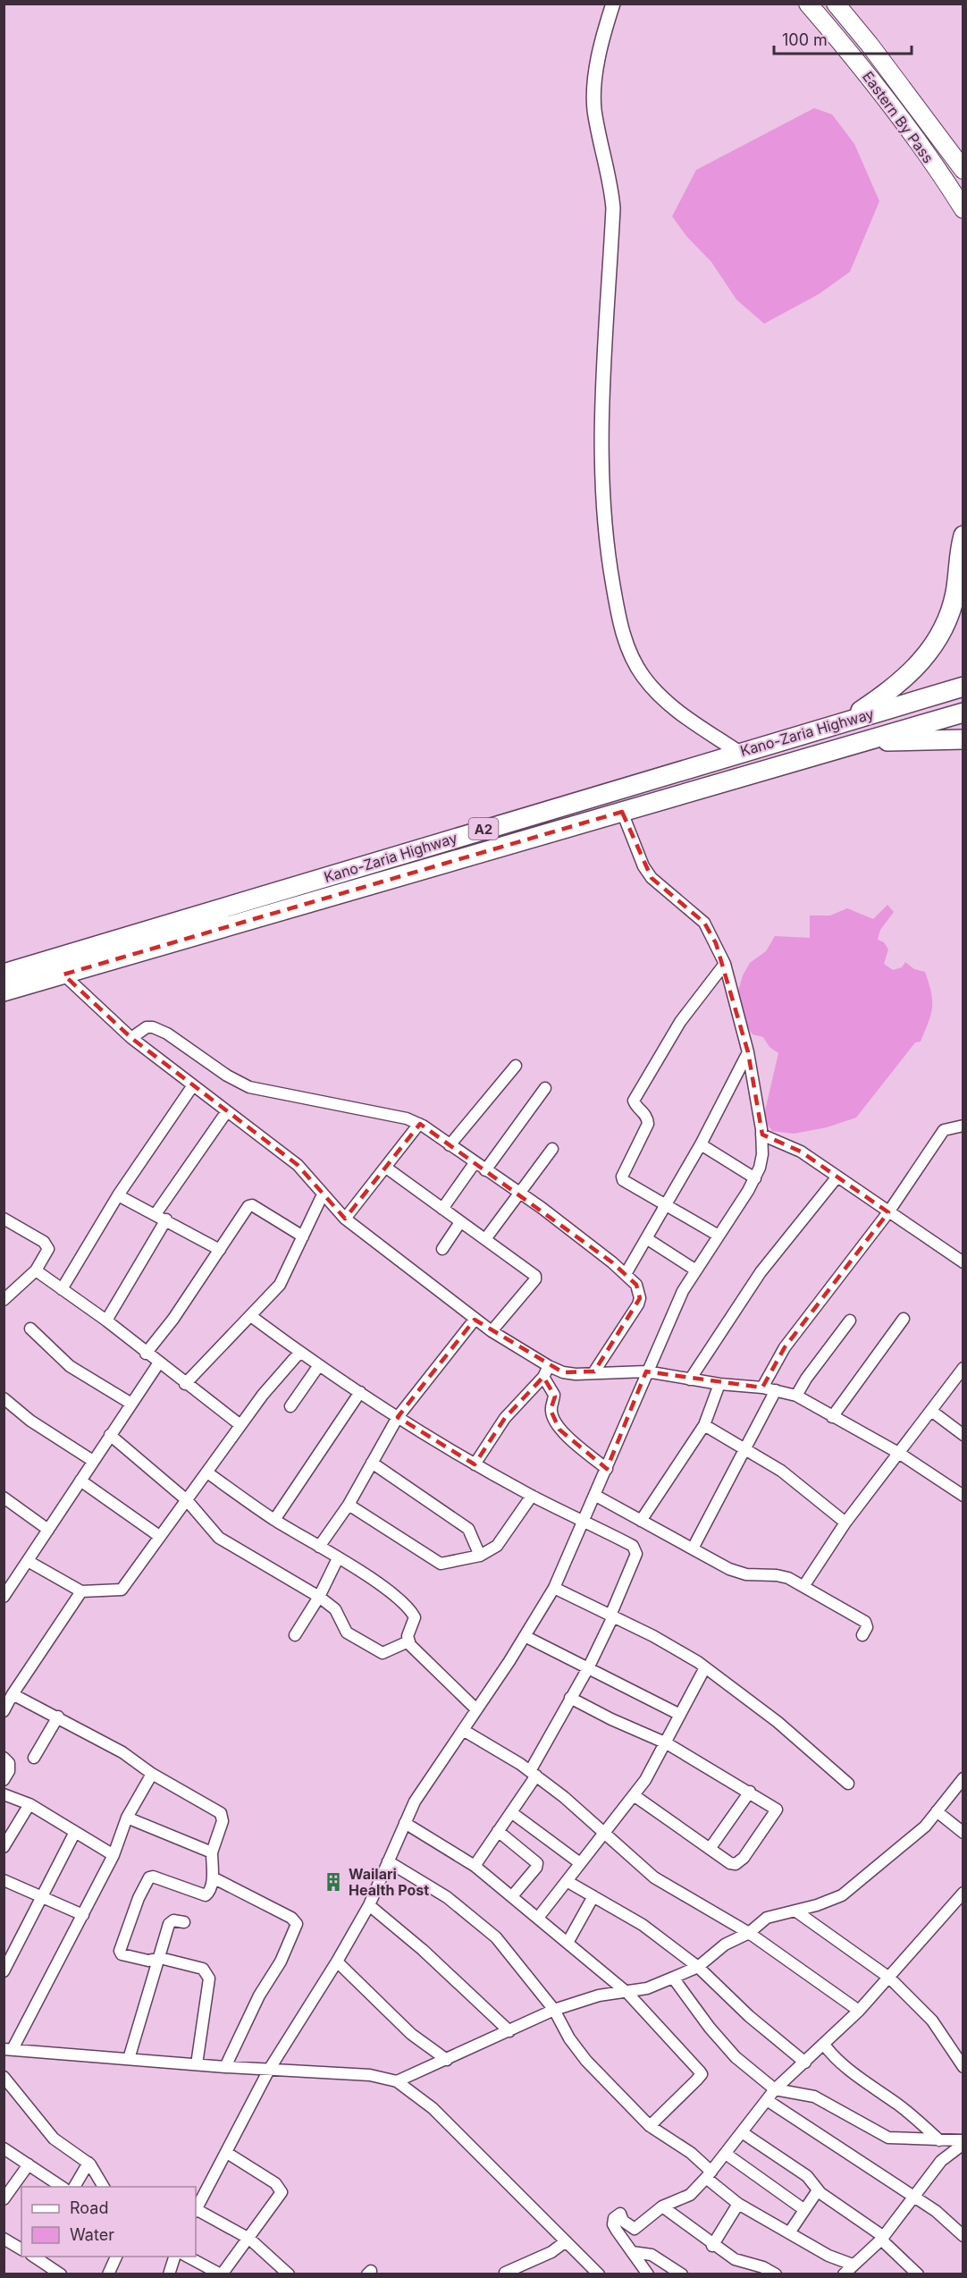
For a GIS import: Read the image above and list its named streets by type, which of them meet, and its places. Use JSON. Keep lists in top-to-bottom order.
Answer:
{
  "streets": {
    "highway": ["Kano-Zaria Highway", "A2"],
    "main road": ["Eastern By Pass"]
  },
  "places": {
    "building": ["Wailari Health Post"]
  },
  "legend": ["Road", "Water"],
  "scale_bar": "100 m"
}
